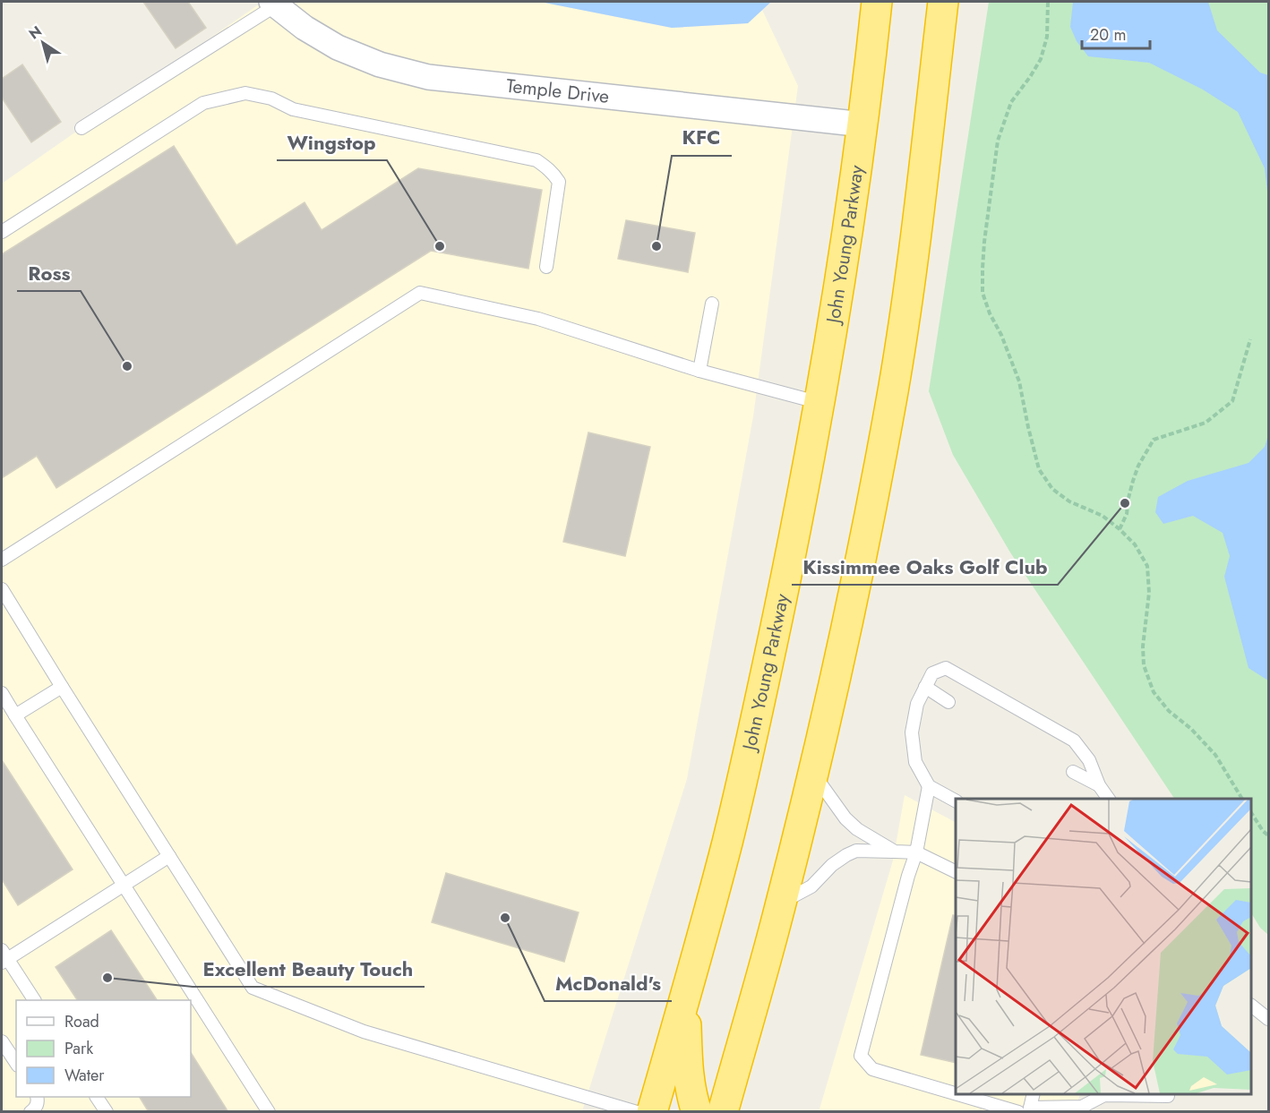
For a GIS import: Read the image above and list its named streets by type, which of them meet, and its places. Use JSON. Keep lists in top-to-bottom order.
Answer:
{
  "streets": {
    "highway": ["John Young Parkway"],
    "street": ["Temple Drive"]
  },
  "crossings": [
    ["Temple Drive", "John Young Parkway"]
  ],
  "places": [
    "Wingstop",
    "KFC",
    "Ross",
    "Kissimmee Oaks Golf Club",
    "McDonald's",
    "Excellent Beauty Touch"
  ],
  "legend": ["Road", "Park", "Water"],
  "scale_bar": "20 m",
  "north": "top left"
}
